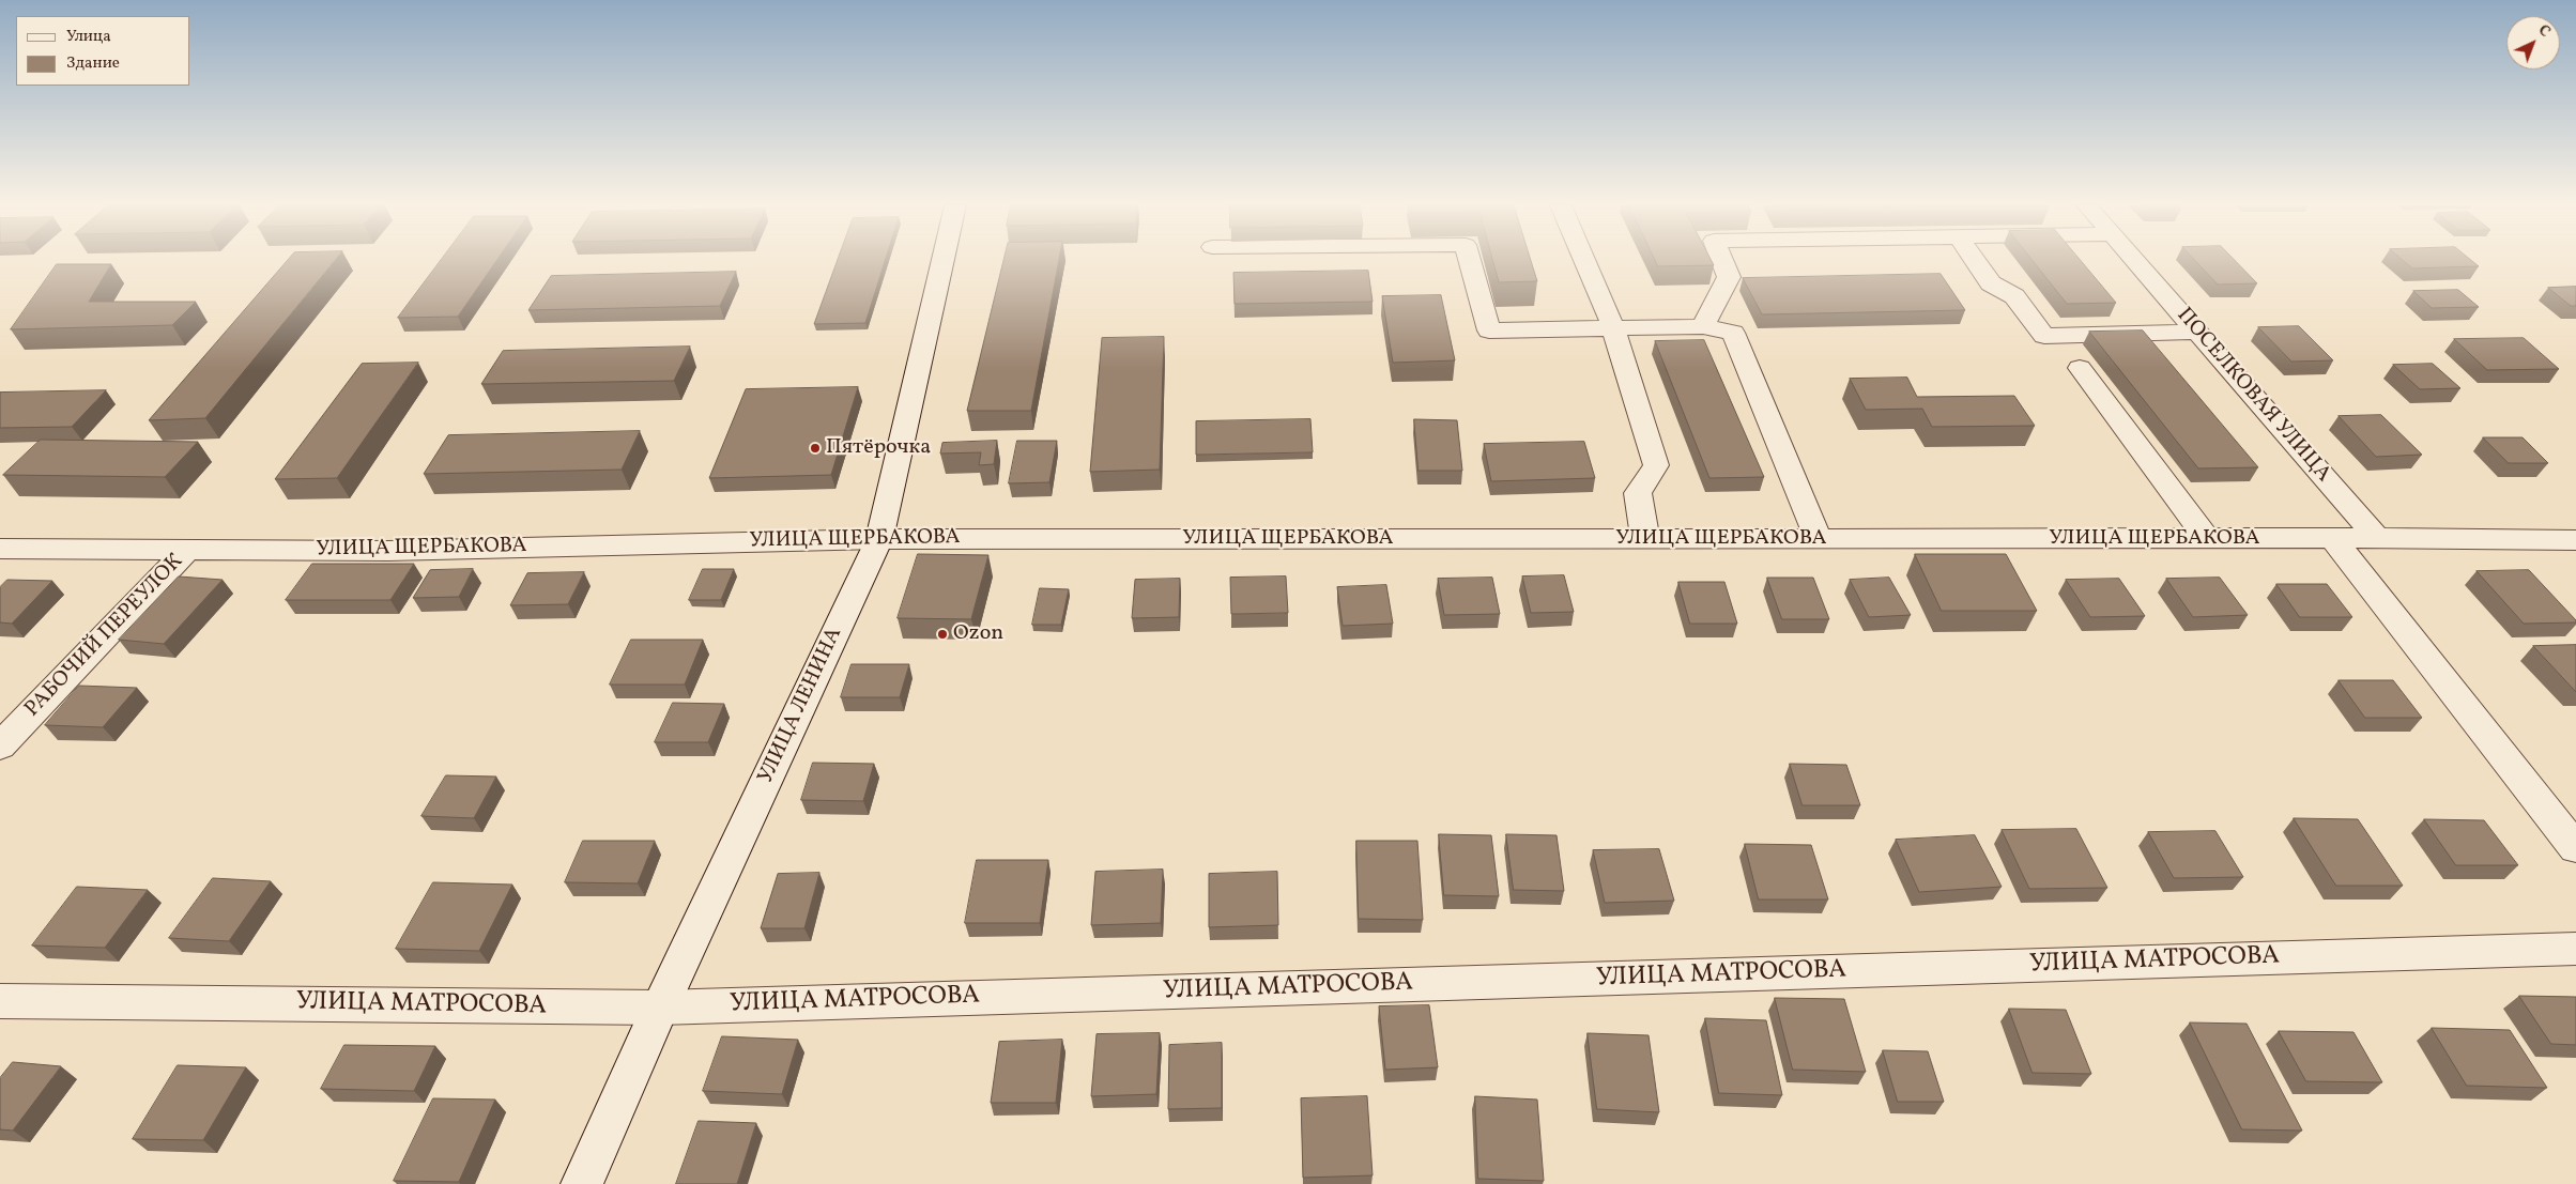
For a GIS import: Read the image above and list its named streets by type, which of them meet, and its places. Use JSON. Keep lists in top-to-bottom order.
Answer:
{
  "streets": {
    "street": [
      "ПОСЕЛКОВАЯ УЛИЦА",
      "УЛИЦА ЩЕРБАКОВА",
      "РАБОЧИЙ ПЕРЕУЛОК",
      "УЛИЦА ЛЕНИНА",
      "УЛИЦА МАТРОСОВА"
    ]
  },
  "crossings": [
    ["ПОСЕЛКОВАЯ УЛИЦА", "УЛИЦА ЩЕРБАКОВА"],
    ["УЛИЦА ЩЕРБАКОВА", "РАБОЧИЙ ПЕРЕУЛОК"],
    ["УЛИЦА ЩЕРБАКОВА", "УЛИЦА ЛЕНИНА"],
    ["УЛИЦА ЛЕНИНА", "УЛИЦА МАТРОСОВА"]
  ],
  "places": ["Пятёрочка", "Ozon"],
  "legend": ["Улица", "Здание"],
  "north": "top right"
}
